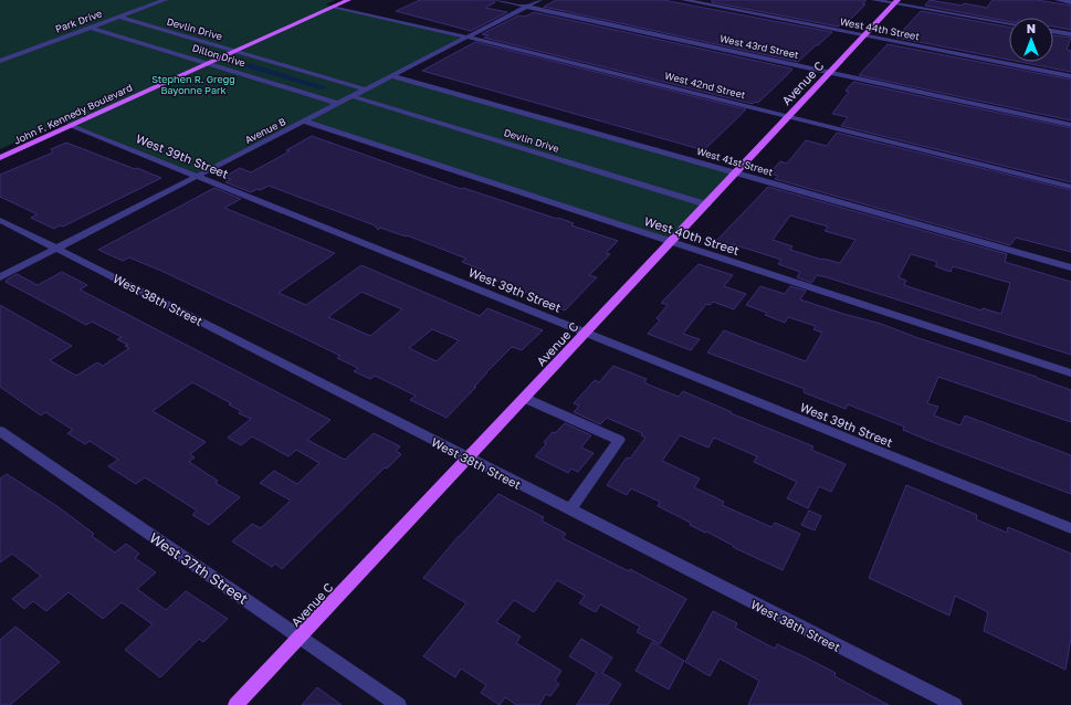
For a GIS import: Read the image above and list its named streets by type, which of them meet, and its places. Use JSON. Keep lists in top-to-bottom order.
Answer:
{
  "streets": {
    "main road": ["Avenue C", "John F. Kennedy Boulevard"],
    "street": [
      "Park Drive",
      "Devlin Drive",
      "West 44th Street",
      "West 43rd Street",
      "Dillon Drive",
      "West 42nd Street",
      "Avenue B",
      "West 39th Street",
      "West 41st Street",
      "West 40th Street",
      "West 38th Street",
      "West 37th Street"
    ]
  },
  "crossings": [
    ["Park Drive", "Devlin Drive"],
    ["Park Drive", "Dillon Drive"],
    ["Devlin Drive", "Avenue C"],
    ["Devlin Drive", "John F. Kennedy Boulevard"],
    ["Devlin Drive", "Avenue B"],
    ["West 44th Street", "Avenue C"],
    ["West 43rd Street", "Avenue C"],
    ["West 43rd Street", "Avenue B"],
    ["Dillon Drive", "John F. Kennedy Boulevard"],
    ["Dillon Drive", "Avenue B"],
    ["Avenue C", "West 42nd Street"],
    ["Avenue C", "West 39th Street"],
    ["Avenue C", "West 41st Street"],
    ["Avenue C", "West 40th Street"],
    ["Avenue C", "West 38th Street"],
    ["Avenue C", "West 37th Street"],
    ["West 42nd Street", "John F. Kennedy Boulevard"],
    ["West 42nd Street", "Avenue B"],
    ["John F. Kennedy Boulevard", "West 39th Street"],
    ["Avenue B", "West 39th Street"],
    ["Avenue B", "West 41st Street"],
    ["Avenue B", "West 40th Street"],
    ["Avenue B", "West 38th Street"]
  ],
  "parks": ["Stephen R. Gregg Bayonne Park"],
  "north": "top"
}
